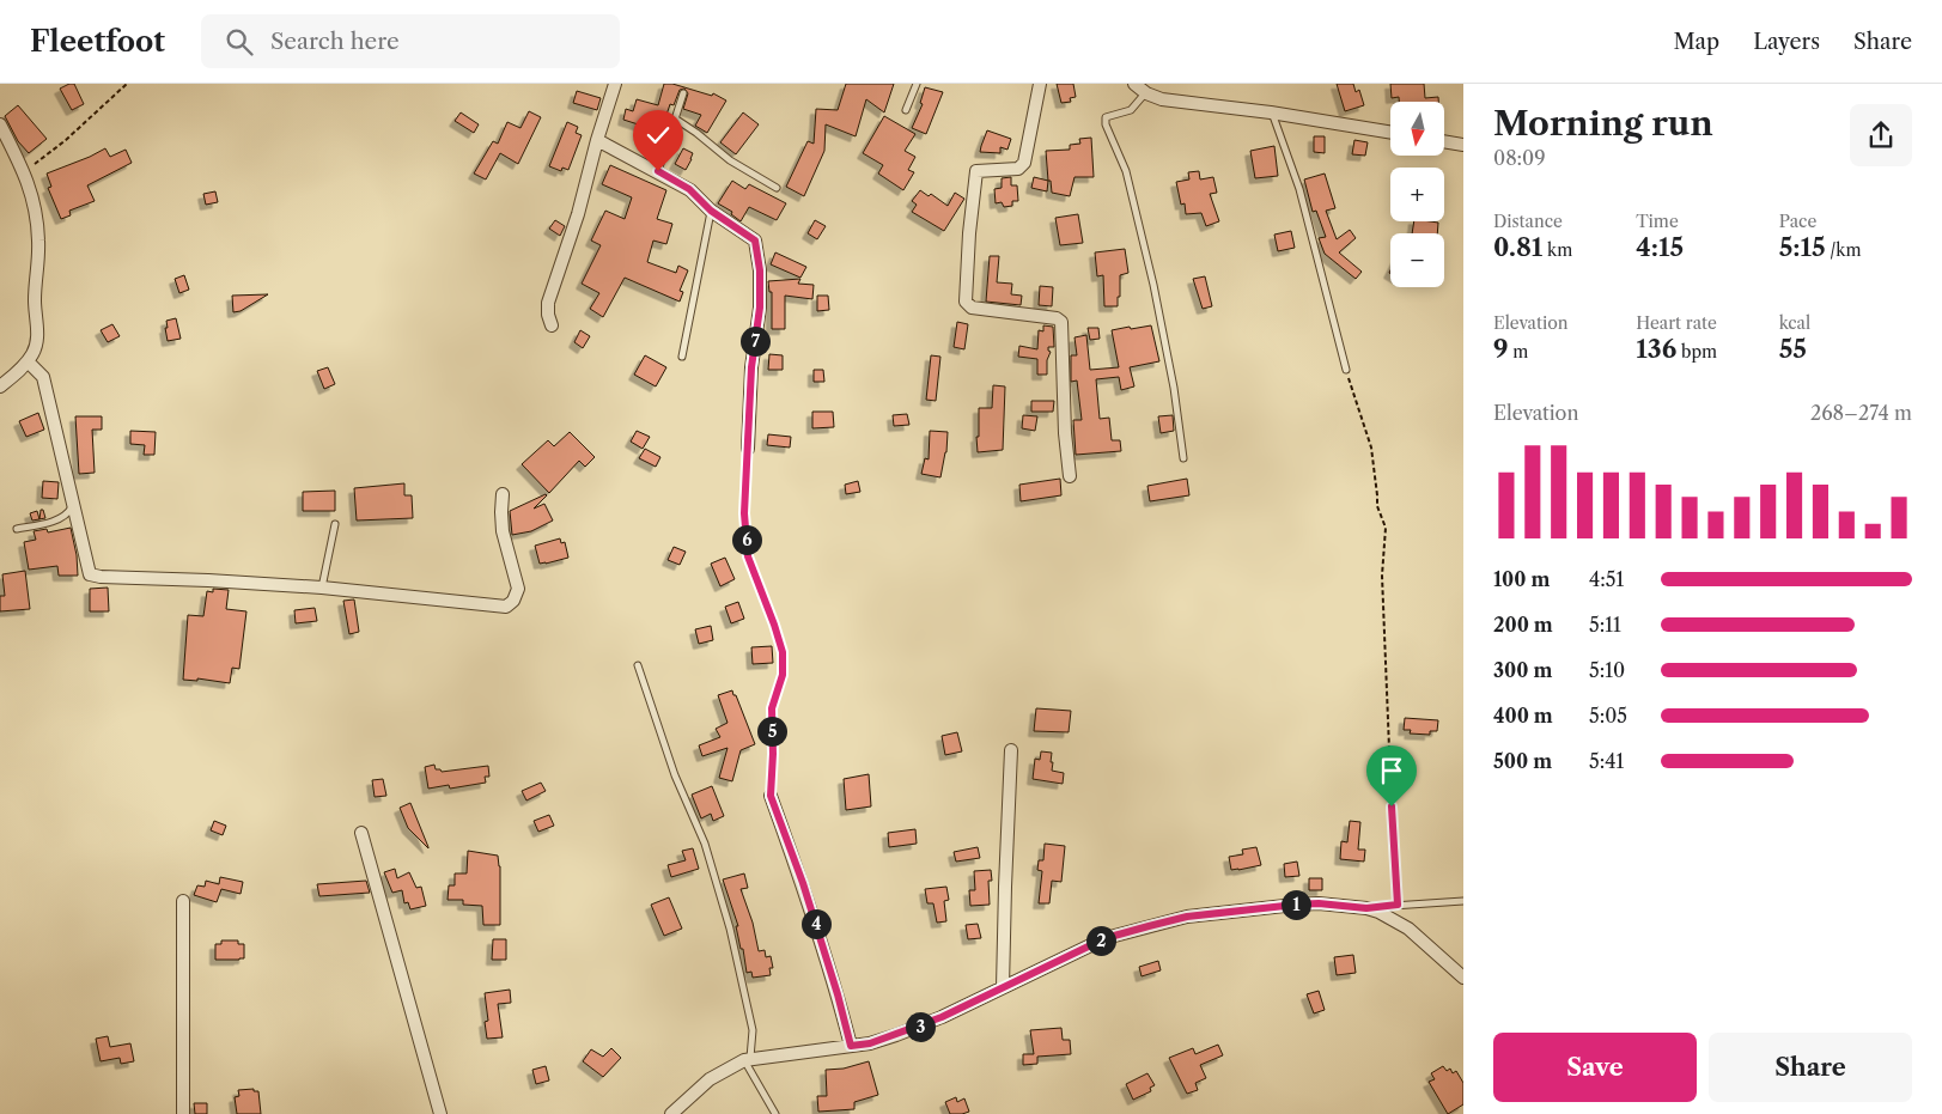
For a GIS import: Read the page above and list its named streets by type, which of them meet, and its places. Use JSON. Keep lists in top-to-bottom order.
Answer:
{
  "north": "bottom",
  "page": {
    "header": "Fleetfoot",
    "search": "Search here",
    "nav": ["Map", "Layers", "Share"],
    "heading": ["Morning run", "08:09"],
    "map_buttons": ["+", "−"],
    "stats": [
      ["Distance", "0.81 km"],
      ["Time", "4:15"],
      ["Pace", "5:15 /km"],
      ["Elevation", "9 m"],
      ["Heart rate", "136 bpm"],
      ["kcal", "55"]
    ],
    "pins": [
      "7",
      "6",
      "5",
      "1",
      "4",
      "2",
      "3"
    ],
    "chart": ["Elevation", "268–274 m"],
    "list": [
      {
        "name": "100 m",
        "note": "4:51"
      },
      {
        "name": "200 m",
        "note": "5:11"
      },
      {
        "name": "300 m",
        "note": "5:10"
      },
      {
        "name": "400 m",
        "note": "5:05"
      },
      {
        "name": "500 m",
        "note": "5:41"
      }
    ],
    "buttons": ["Save", "Share"]
  }
}
